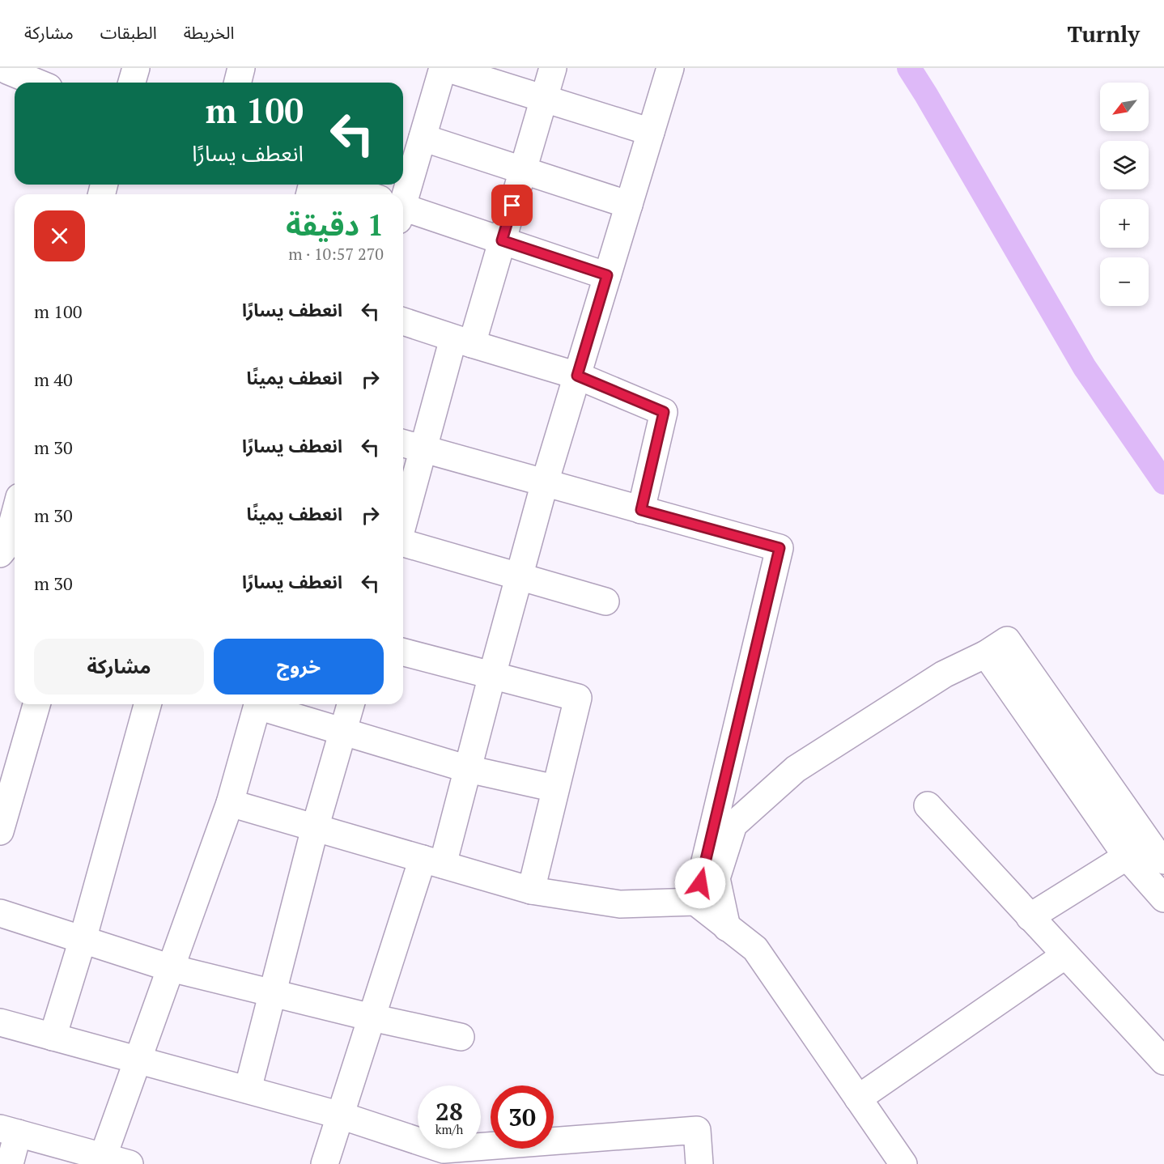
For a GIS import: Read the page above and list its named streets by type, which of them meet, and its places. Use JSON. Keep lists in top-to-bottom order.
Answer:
{
  "north": "bottom left",
  "page": {
    "header": "Turnly",
    "nav": ["الخريطة", "الطبقات", "مشاركة"],
    "map_buttons": ["+", "−"],
    "turn": ["100 m", "انعطف يسارًا"],
    "heading": ["1 دقيقة", "270 m · 10:57"],
    "list": [
      {
        "name": "انعطف يسارًا",
        "value": "100 m"
      },
      {
        "name": "انعطف يمينًا",
        "value": "40 m"
      },
      {
        "name": "انعطف يسارًا",
        "value": "30 m"
      },
      {
        "name": "انعطف يمينًا",
        "value": "30 m"
      },
      {
        "name": "انعطف يسارًا",
        "value": "30 m"
      }
    ],
    "buttons": ["خروج", "مشاركة"],
    "speed": "28 km/h",
    "limit": "30"
  }
}
